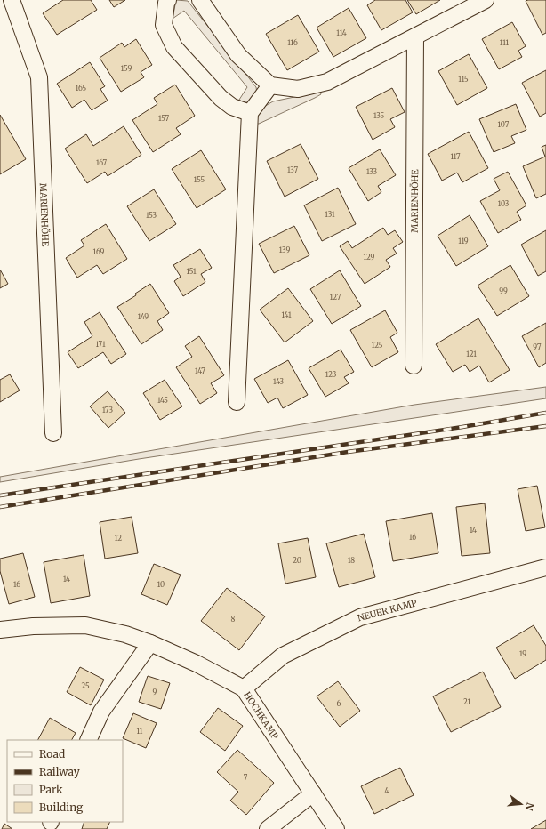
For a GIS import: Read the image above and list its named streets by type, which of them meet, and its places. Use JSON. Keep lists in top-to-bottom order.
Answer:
{
  "streets": {
    "street": ["MARIENHÖHE", "NEUER KAMP", "HOCHKAMP"]
  },
  "crossings": [
    ["NEUER KAMP", "HOCHKAMP"]
  ],
  "house_numbers": [
    "114",
    "116",
    "111",
    "159",
    "115",
    "165",
    "135",
    "157",
    "107",
    "117",
    "167",
    "137",
    "133",
    "155",
    "103",
    "131",
    "153",
    "119",
    "139",
    "169",
    "129",
    "151",
    "99",
    "127",
    "141",
    "149",
    "171",
    "125",
    "97",
    "121",
    "147",
    "123",
    "143",
    "145",
    "173",
    "14",
    "16",
    "12",
    "20",
    "18",
    "14",
    "16",
    "10",
    "8",
    "19",
    "25",
    "9",
    "21",
    "6",
    "11",
    "7",
    "4"
  ],
  "legend": [
    "Road",
    "Railway",
    "Park",
    "Building"
  ],
  "north": "right"
}
